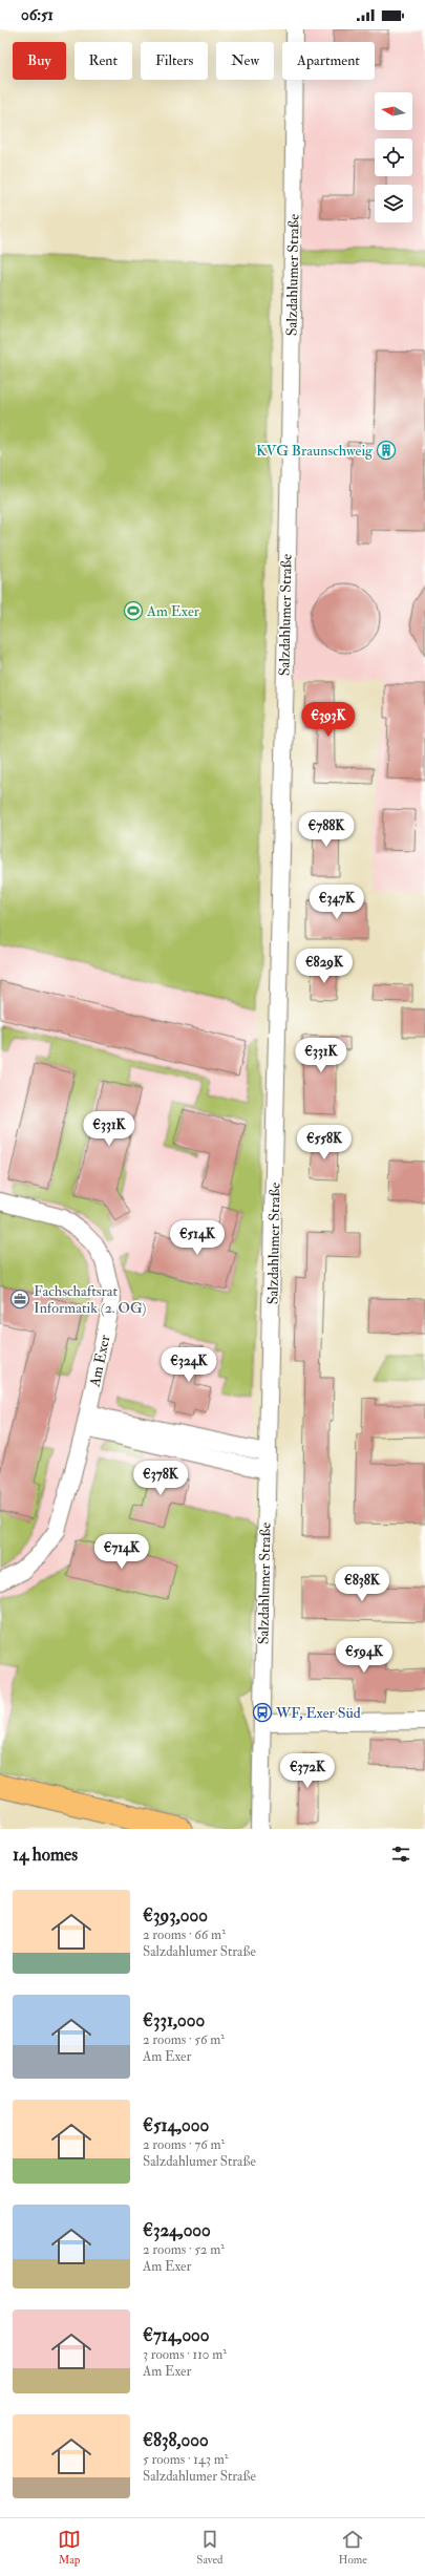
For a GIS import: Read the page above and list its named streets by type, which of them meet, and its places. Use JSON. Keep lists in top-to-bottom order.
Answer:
{
  "streets": {
    "street": ["Salzdahlumer Straße", "Am Exer"]
  },
  "places": {
    "building": ["KVG Braunschweig"],
    "sports": ["Am Exer"],
    "office": ["Fachschaftsrat Informatik (2. OG)"],
    "bus stop": ["WF, Exer Süd"]
  },
  "north": "left",
  "page": {
    "status": "06:51",
    "chip": [
      "Buy",
      "Rent",
      "Filters",
      "New",
      "Apartment"
    ],
    "price": [
      "€393K",
      "€788K",
      "€347K",
      "€829K",
      "€331K",
      "€331K",
      "€558K",
      "€514K",
      "€324K",
      "€378K",
      "€714K",
      "€838K",
      "€594K",
      "€372K"
    ],
    "heading": "14 homes",
    "list": [
      {
        "name": "€393,000",
        "note": "2 rooms · 66 m² · Salzdahlumer Straße"
      },
      {
        "name": "€331,000",
        "note": "2 rooms · 56 m² · Am Exer"
      },
      {
        "name": "€514,000",
        "note": "2 rooms · 76 m² · Salzdahlumer Straße"
      },
      {
        "name": "€324,000",
        "note": "2 rooms · 52 m² · Am Exer"
      },
      {
        "name": "€714,000",
        "note": "3 rooms · 110 m² · Am Exer"
      },
      {
        "name": "€838,000",
        "note": "5 rooms · 143 m² · Salzdahlumer Straße"
      }
    ],
    "tabs": ["Map", "Saved", "Home"]
  }
}
